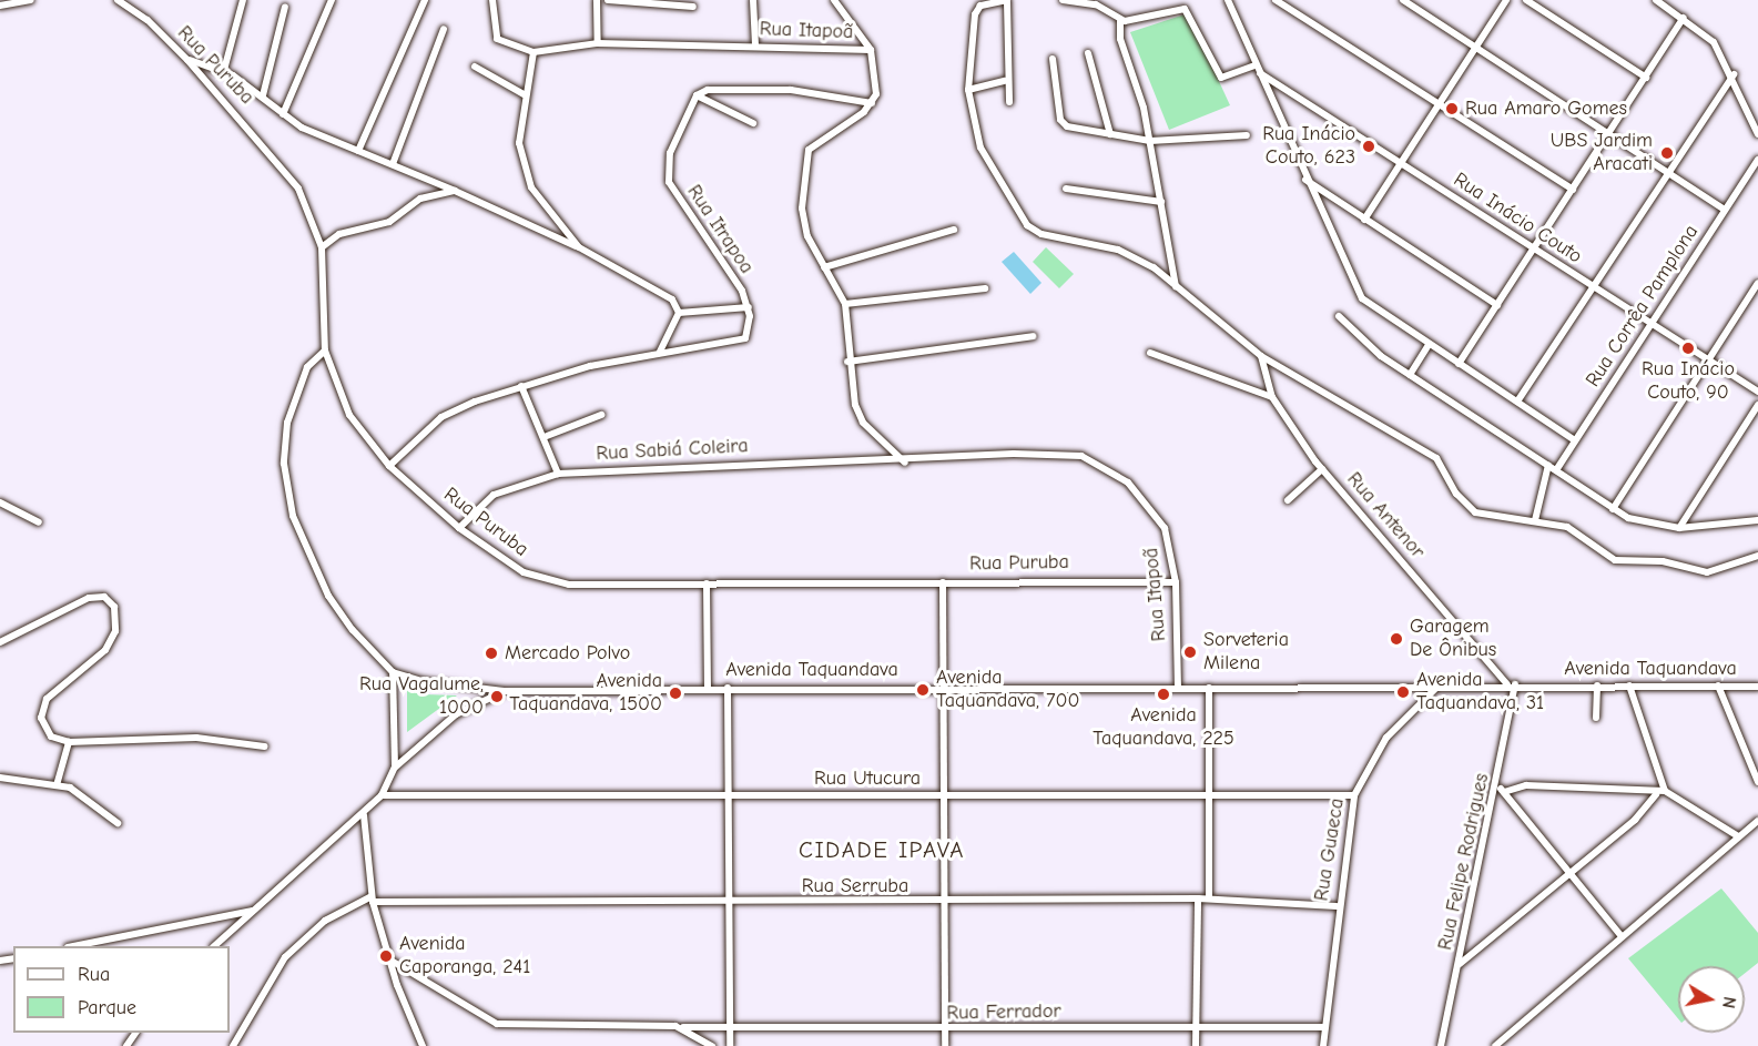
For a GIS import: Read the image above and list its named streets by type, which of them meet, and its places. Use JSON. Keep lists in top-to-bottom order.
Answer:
{
  "streets": {
    "street": [
      "Rua Itapoã",
      "Rua Puruba",
      "Rua Inácio Couto",
      "Rua Itrapoa",
      "Rua Corrêa Pamplona",
      "Rua Sabiá Coleira",
      "Rua Antenor",
      "Avenida Taquandava",
      "Rua Utucura",
      "Rua Guaeca",
      "Rua Felipe Rodrigues",
      "Rua Serruba",
      "Rua Ferrador"
    ]
  },
  "crossings": [
    ["Rua Itapoã", "Rua Puruba"],
    ["Rua Itapoã", "Rua Sabiá Coleira"],
    ["Rua Itapoã", "Avenida Taquandava"],
    ["Rua Puruba", "Rua Sabiá Coleira"],
    ["Rua Inácio Couto", "Rua Corrêa Pamplona"],
    ["Rua Antenor", "Avenida Taquandava"],
    ["Rua Antenor", "Rua Felipe Rodrigues"],
    ["Avenida Taquandava", "Rua Guaeca"],
    ["Avenida Taquandava", "Rua Felipe Rodrigues"],
    ["Rua Utucura", "Rua Guaeca"],
    ["Rua Guaeca", "Rua Serruba"],
    ["Rua Guaeca", "Rua Ferrador"]
  ],
  "districts": ["CIDADE IPAVA"],
  "places": [
    "Rua Amaro Gomes",
    "Rua Inácio Couto, 623",
    "UBS Jardim Aracati",
    "Rua Inácio Couto, 90",
    "Garagem De Ônibus",
    "Sorveteria Milena",
    "Mercado Polvo",
    "Avenida Taquandava, 700",
    "Avenida Taquandava, 31",
    "Avenida Taquandava, 1500",
    "Avenida Taquandava, 225",
    "Rua Vagalume, 1000",
    "Avenida Caporanga, 241"
  ],
  "legend": ["Rua", "Parque"],
  "north": "right"
}
